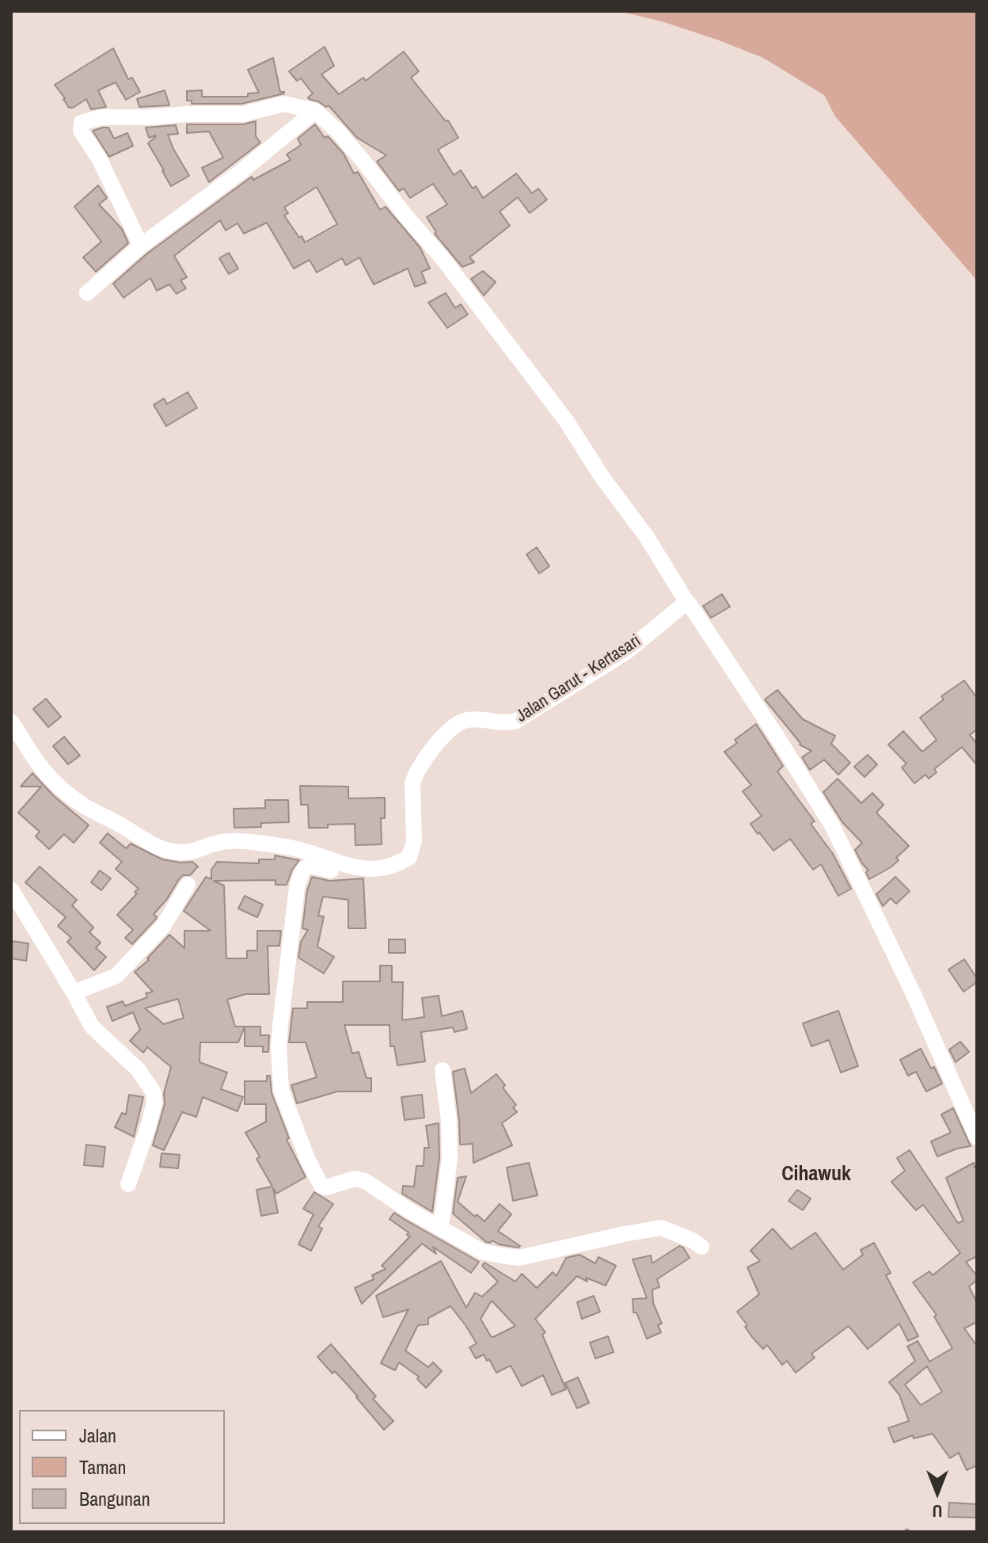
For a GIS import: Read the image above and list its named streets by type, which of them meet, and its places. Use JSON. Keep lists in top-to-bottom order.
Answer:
{
  "streets": {
    "street": ["Jalan Garut - Kertasari"]
  },
  "districts": ["Cihawuk"],
  "legend": ["Jalan", "Taman", "Bangunan"],
  "north": "bottom"
}
